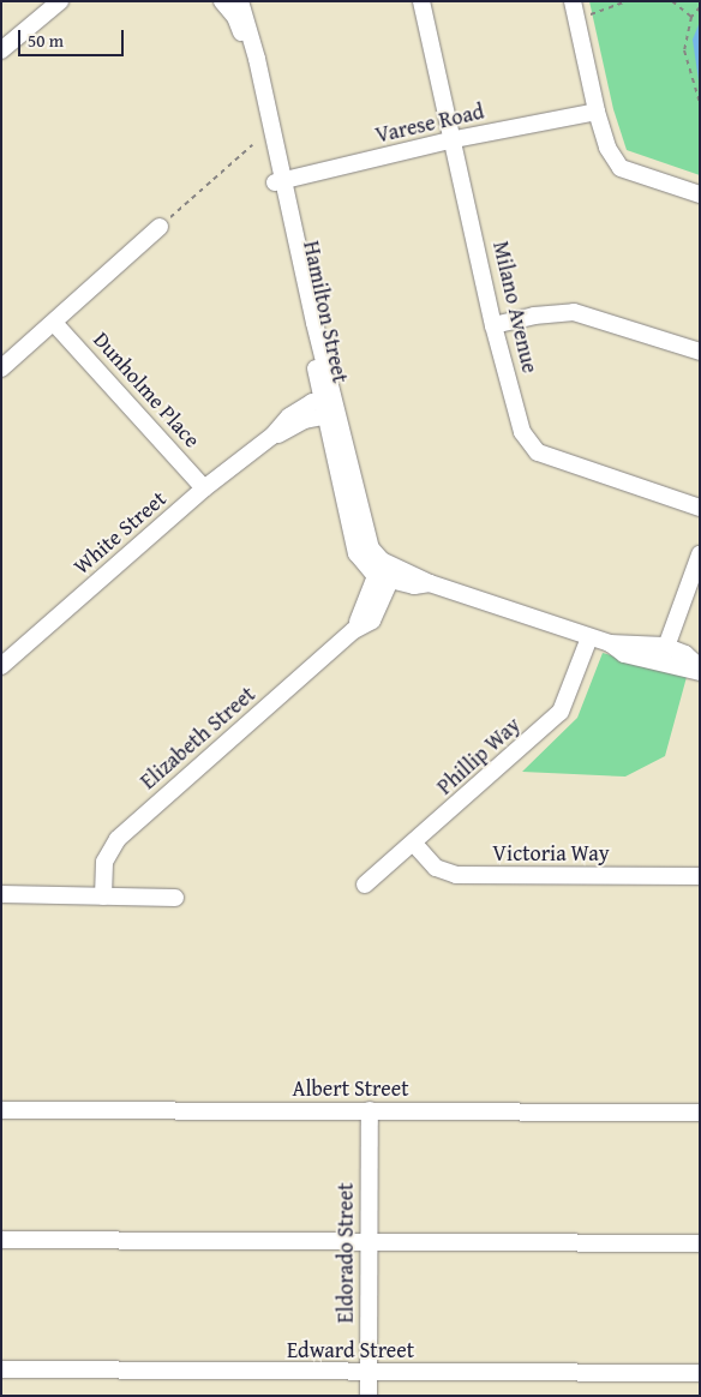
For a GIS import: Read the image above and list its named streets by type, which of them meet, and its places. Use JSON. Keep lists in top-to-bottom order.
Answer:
{
  "streets": {
    "street": [
      "Varese Road",
      "Milano Avenue",
      "Hamilton Street",
      "Dunholme Place",
      "White Street",
      "Elizabeth Street",
      "Phillip Way",
      "Victoria Way",
      "Albert Street",
      "Eldorado Street",
      "Edward Street"
    ]
  },
  "crossings": [
    ["Varese Road", "Milano Avenue"],
    ["Varese Road", "Hamilton Street"],
    ["Hamilton Street", "White Street"],
    ["Hamilton Street", "Elizabeth Street"],
    ["Dunholme Place", "White Street"],
    ["Phillip Way", "Victoria Way"],
    ["Albert Street", "Eldorado Street"],
    ["Eldorado Street", "Edward Street"]
  ],
  "scale_bar": "50 m"
}
